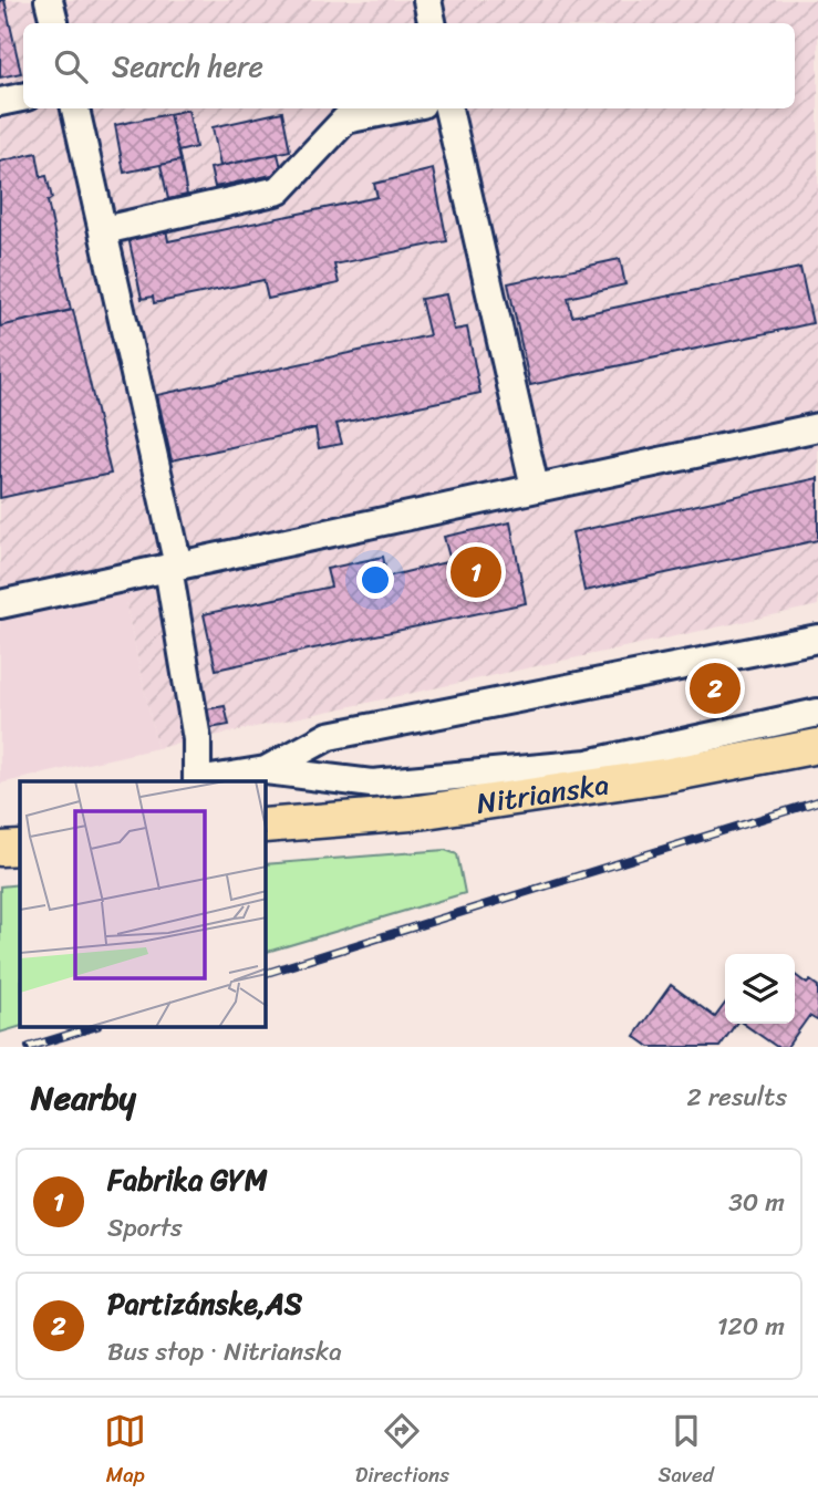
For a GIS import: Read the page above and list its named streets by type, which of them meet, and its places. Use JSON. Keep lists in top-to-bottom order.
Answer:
{
  "streets": {
    "main road": ["Nitrianska"]
  },
  "page": {
    "search": "Search here",
    "pins": ["1", "2"],
    "heading": ["Nearby", "2 results"],
    "list": [
      {
        "mark": "1",
        "name": "Fabrika GYM",
        "note": "Sports",
        "value": "30 m"
      },
      {
        "mark": "2",
        "name": "Partizánske,AS",
        "note": "Bus stop · Nitrianska",
        "value": "120 m"
      }
    ],
    "nav": ["Map", "Directions", "Saved"]
  }
}
